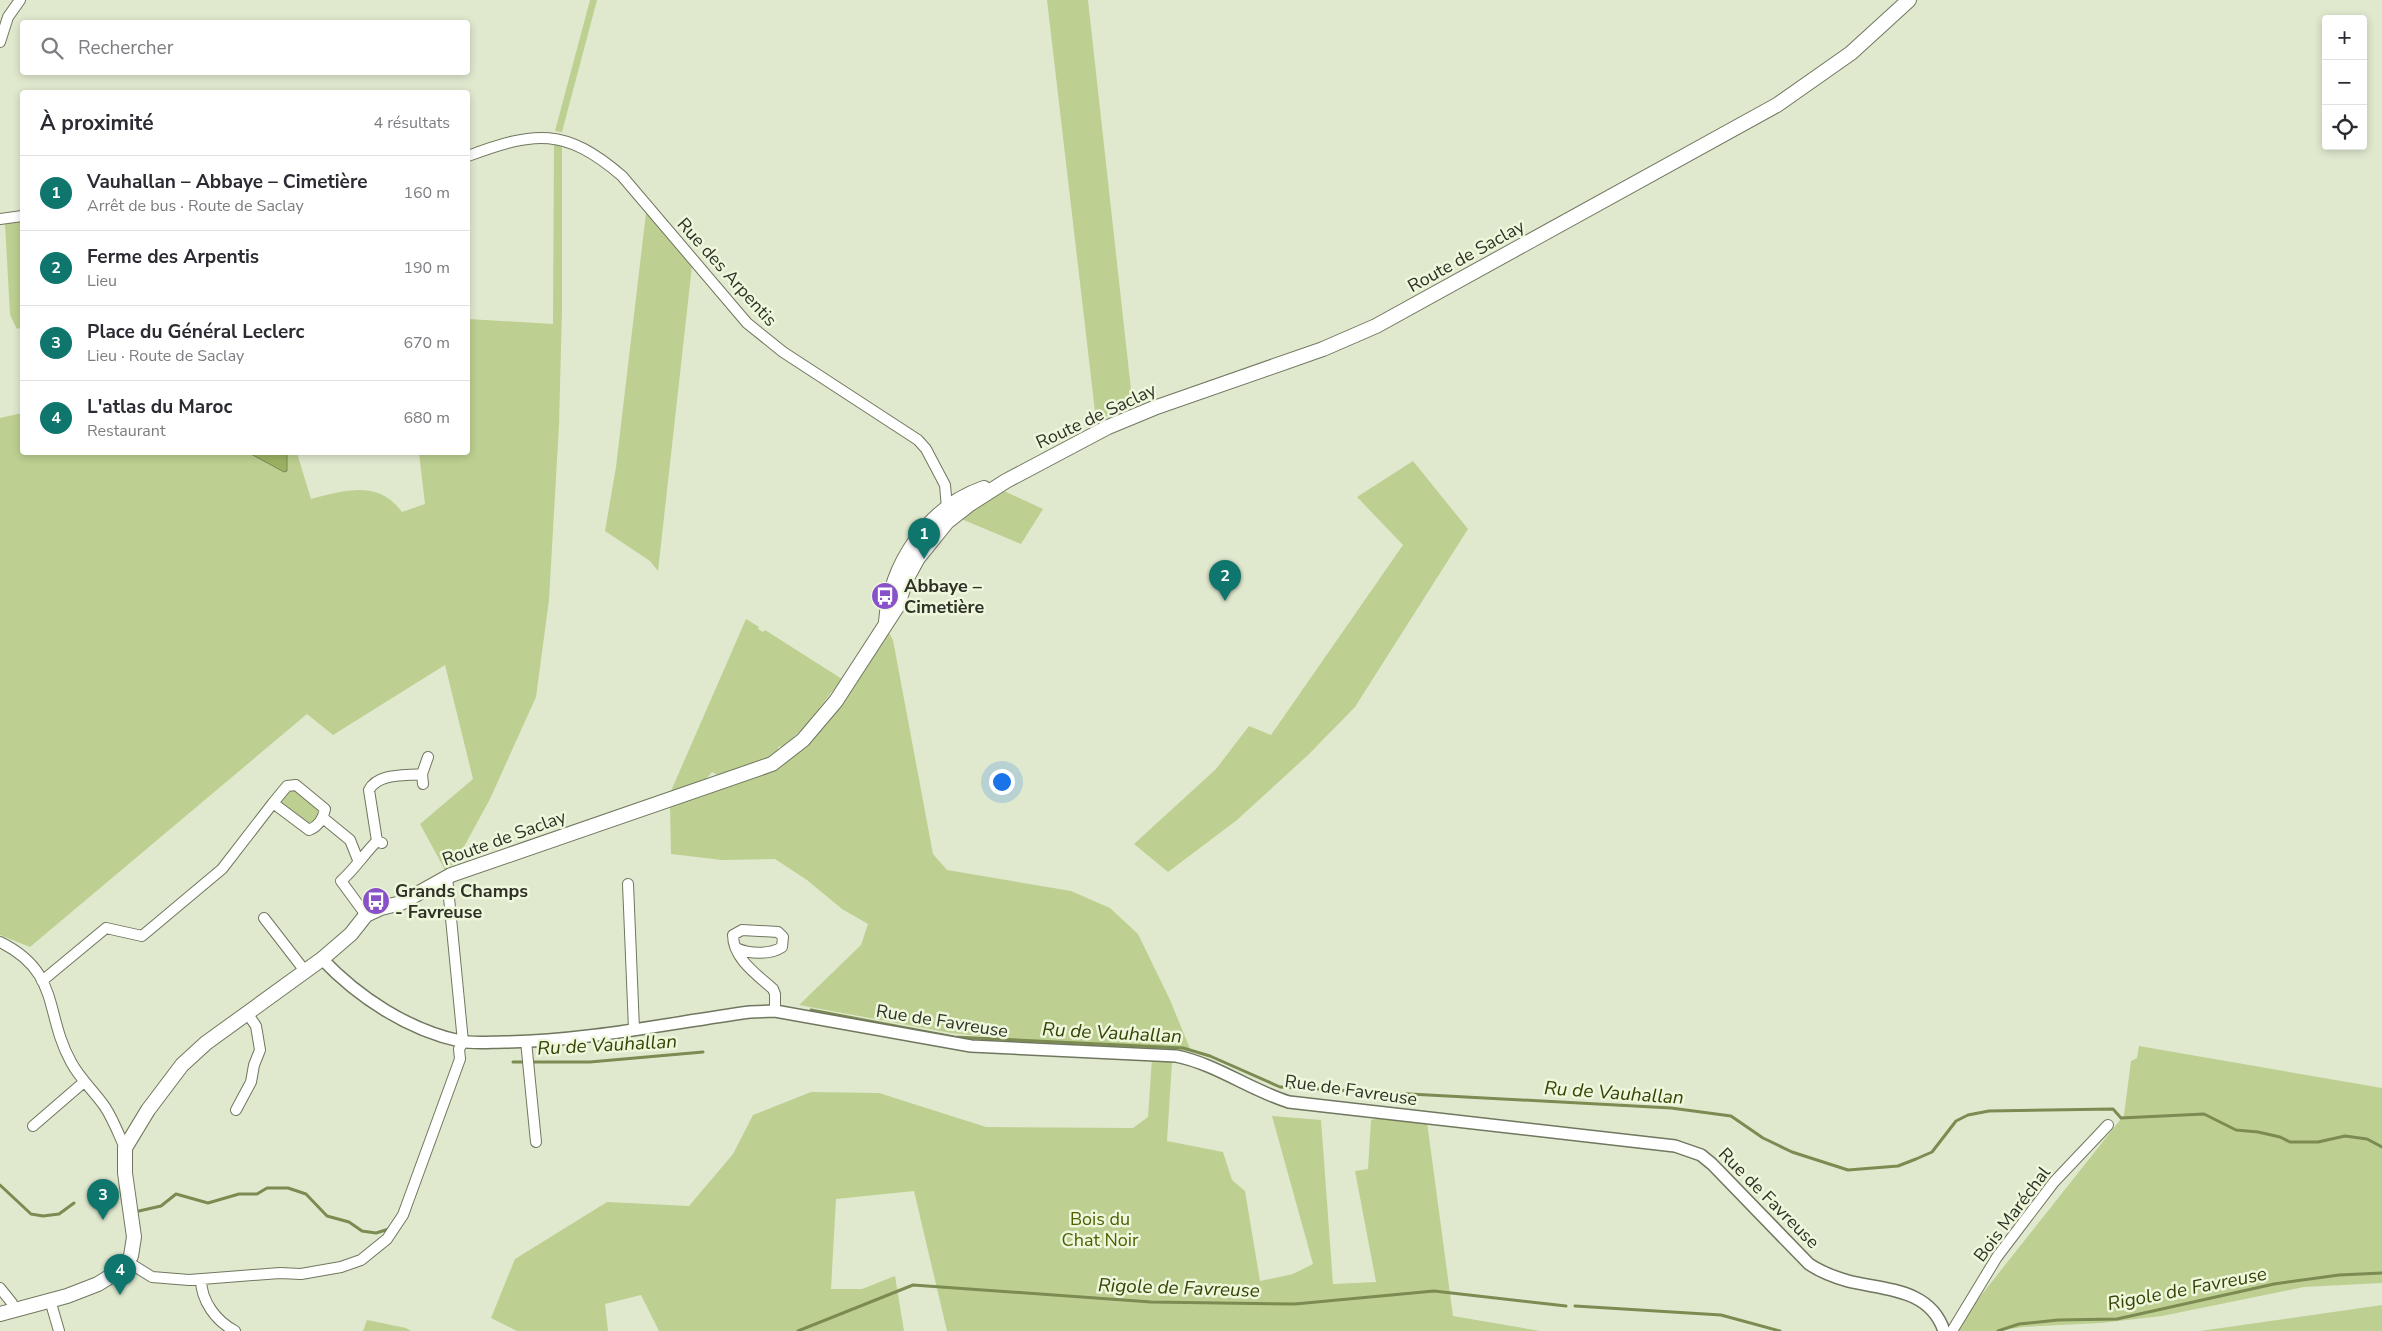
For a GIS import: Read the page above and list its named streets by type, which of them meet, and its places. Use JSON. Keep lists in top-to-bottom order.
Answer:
{
  "streets": {
    "main road": ["Route de Saclay"],
    "street": ["Rue des Arpentis", "Rue de Favreuse", "Bois Maréchal"]
  },
  "crossings": [
    ["Route de Saclay", "Rue des Arpentis"],
    ["Route de Saclay", "Rue de Favreuse"]
  ],
  "water": ["Ru de Vauhallan", "Rigole de Favreuse"],
  "parks": ["Bois du Chat Noir"],
  "places": {
    "bus stop": ["Abbaye – Cimetière", "Grands Champs - Favreuse"]
  },
  "page": {
    "map_buttons": ["+", "−"],
    "search": "Rechercher",
    "heading": ["À proximité", "4 résultats"],
    "list": [
      {
        "mark": "1",
        "name": "Vauhallan – Abbaye – Cimetière",
        "note": "Arrêt de bus · Route de Saclay",
        "value": "160 m"
      },
      {
        "mark": "2",
        "name": "Ferme des Arpentis",
        "note": "Lieu",
        "value": "190 m"
      },
      {
        "mark": "3",
        "name": "Place du Général Leclerc",
        "note": "Lieu · Route de Saclay",
        "value": "670 m"
      },
      {
        "mark": "4",
        "name": "L'atlas du Maroc",
        "note": "Restaurant",
        "value": "680 m"
      }
    ],
    "pins": [
      "1",
      "2",
      "3",
      "4"
    ]
  }
}
